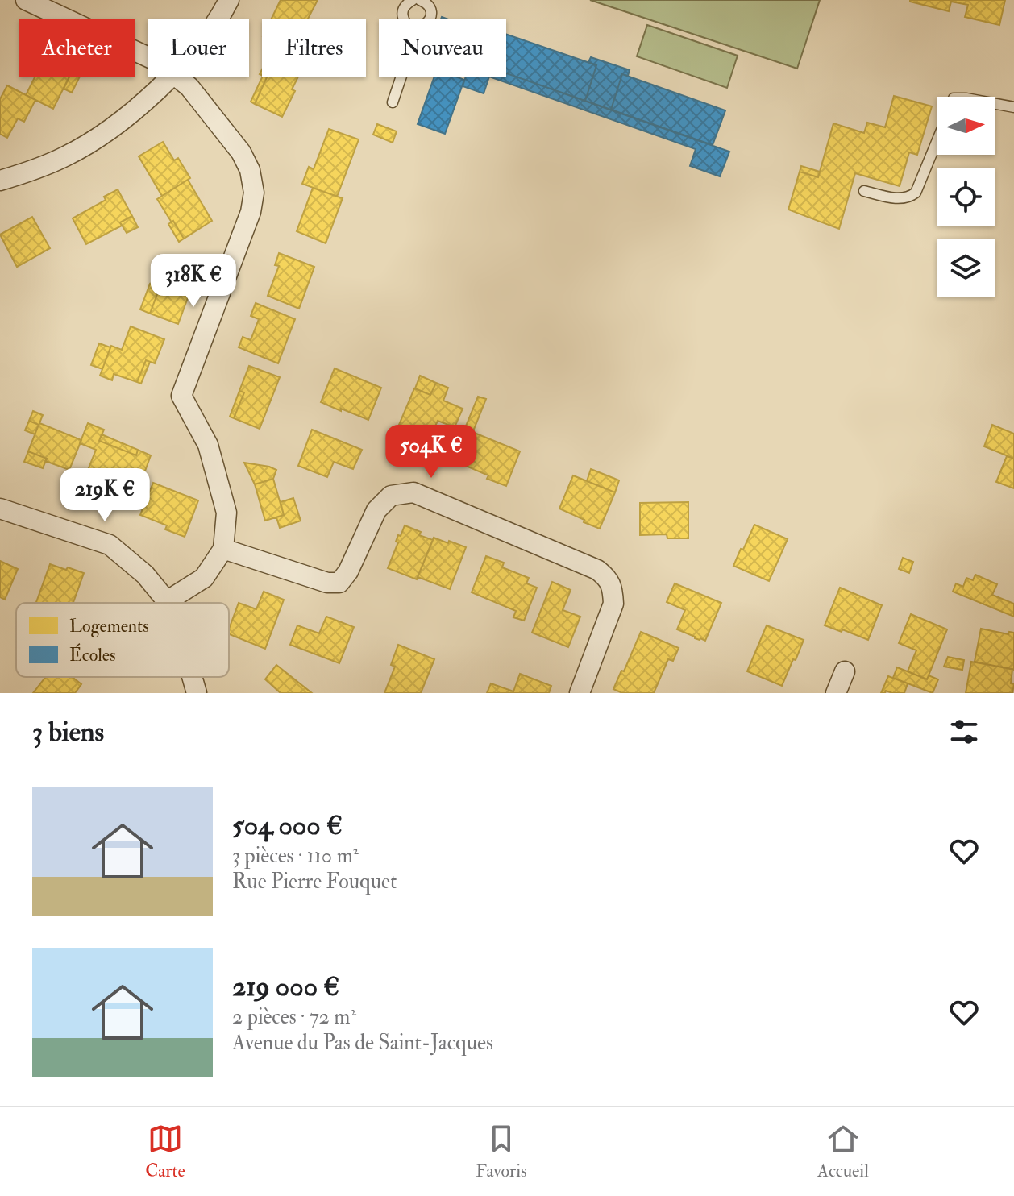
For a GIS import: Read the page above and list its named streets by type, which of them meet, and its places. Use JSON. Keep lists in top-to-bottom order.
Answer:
{
  "legend": ["Logements", "Écoles"],
  "north": "right",
  "page": {
    "chip": [
      "Acheter",
      "Louer",
      "Filtres",
      "Nouveau"
    ],
    "price": ["318K €", "504K €", "219K €"],
    "heading": "3 biens",
    "list": [
      {
        "name": "504 000 €",
        "note": "3 pièces · 110 m² · Rue Pierre Fouquet"
      },
      {
        "name": "219 000 €",
        "note": "2 pièces · 72 m² · Avenue du Pas de Saint-Jacques"
      }
    ],
    "tabs": ["Carte", "Favoris", "Accueil"]
  }
}
